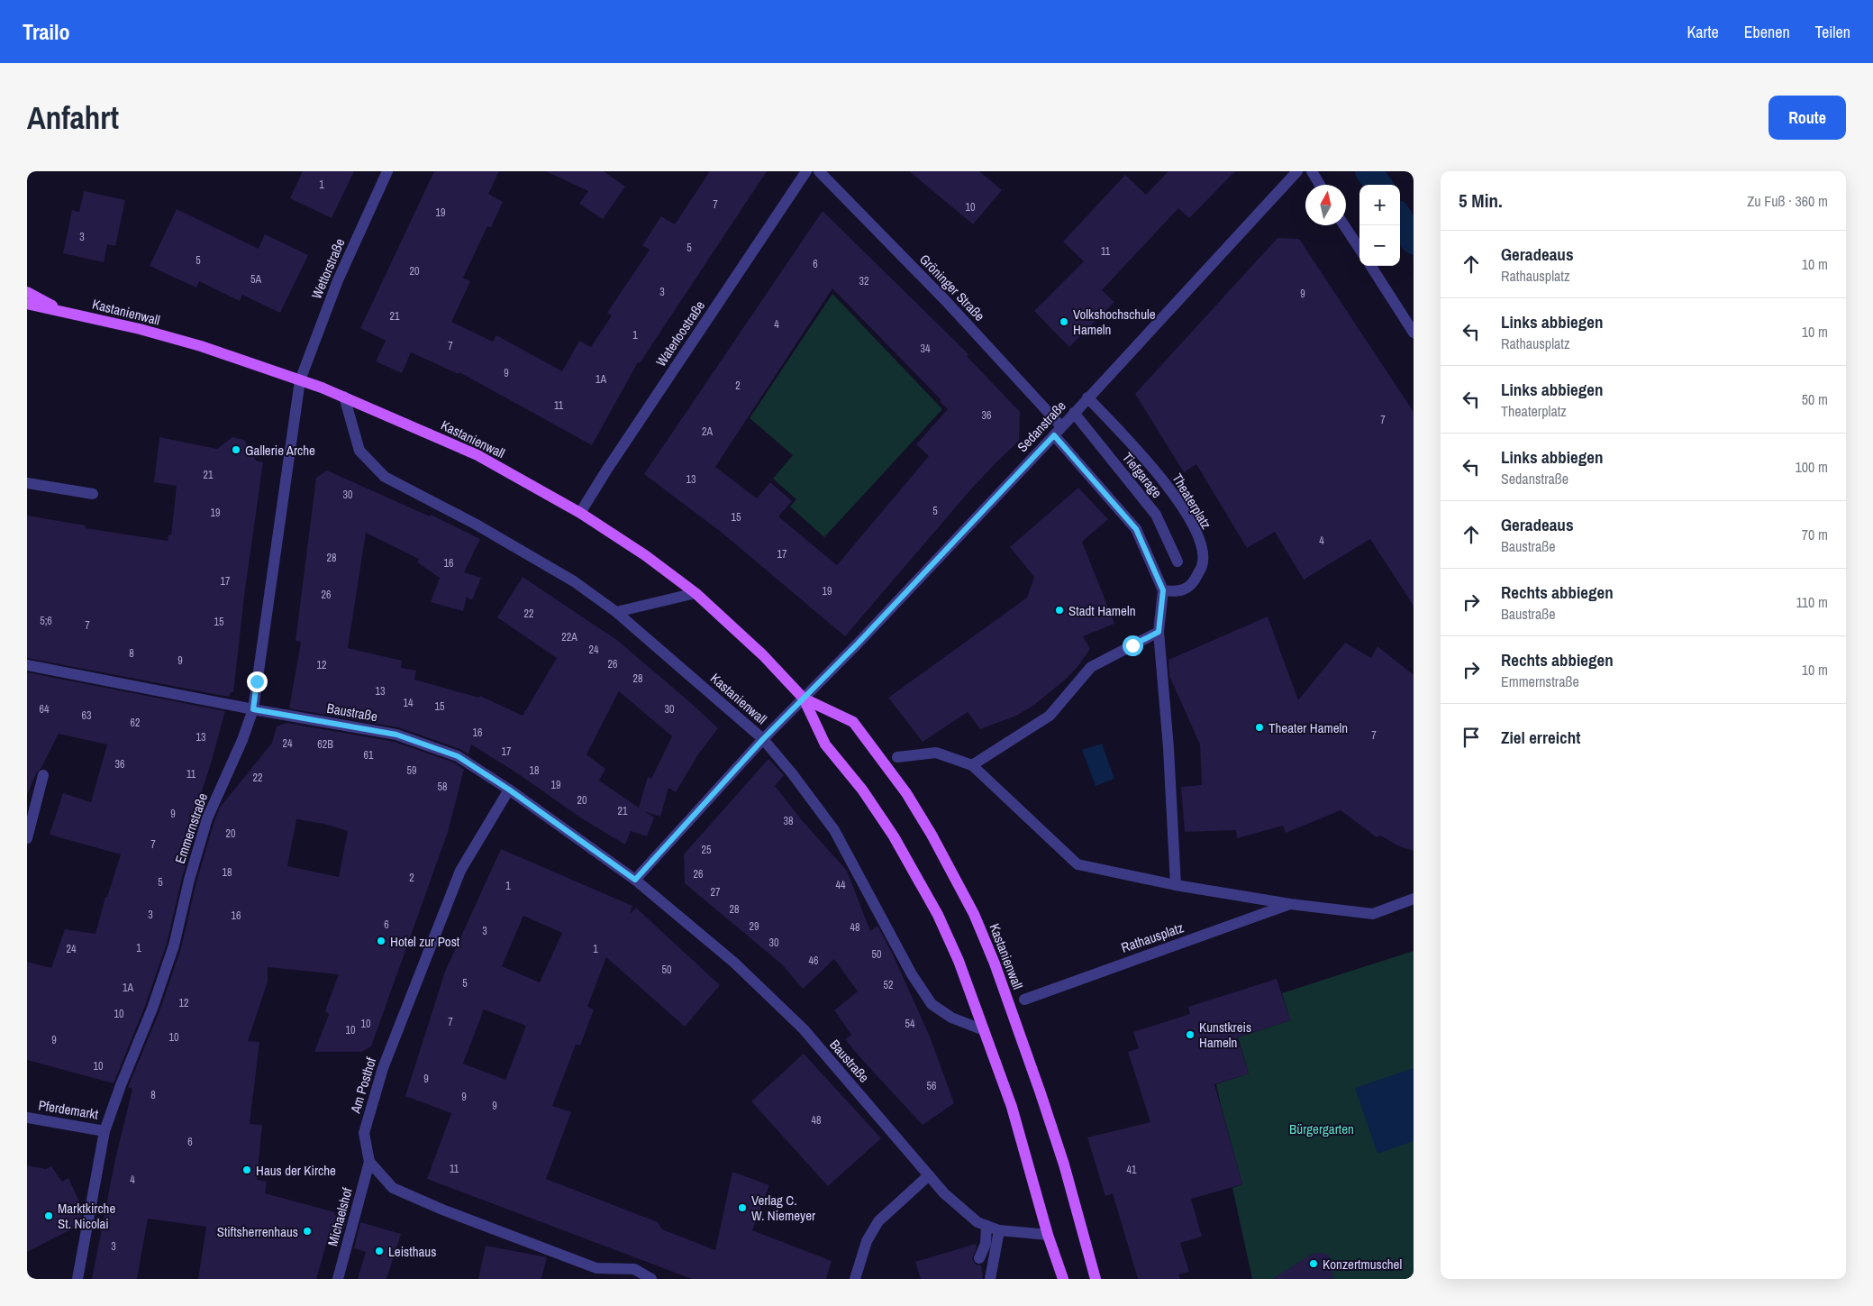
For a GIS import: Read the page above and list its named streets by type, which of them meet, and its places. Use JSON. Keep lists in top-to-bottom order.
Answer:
{
  "streets": {
    "main road": ["Kastanienwall"],
    "street": [
      "Wettorstraße",
      "Gröninger Straße",
      "Waterloostraße",
      "Sedanstraße",
      "Tiefgarage",
      "Theaterplatz",
      "Baustraße",
      "Emmernstraße",
      "Rathausplatz",
      "Am Posthof",
      "Pferdemarkt",
      "Michaelshof"
    ]
  },
  "crossings": [
    ["Wettorstraße", "Kastanienwall"],
    ["Wettorstraße", "Emmernstraße"],
    ["Gröninger Straße", "Sedanstraße"],
    ["Kastanienwall", "Waterloostraße"],
    ["Kastanienwall", "Sedanstraße"],
    ["Kastanienwall", "Baustraße"],
    ["Kastanienwall", "Emmernstraße"],
    ["Sedanstraße", "Tiefgarage"],
    ["Sedanstraße", "Theaterplatz"],
    ["Baustraße", "Emmernstraße"],
    ["Baustraße", "Am Posthof"],
    ["Emmernstraße", "Pferdemarkt"],
    ["Am Posthof", "Michaelshof"]
  ],
  "parks": ["Bürgergarten"],
  "places": [
    "Volkshochschule Hameln",
    "Gallerie Arche",
    "Stadt Hameln",
    "Theater Hameln",
    "Hotel zur Post",
    "Kunstkreis Hameln",
    "Haus der Kirche",
    "Verlag C. W. Niemeyer",
    "Marktkirche St. Nicolai",
    "Stiftsherrenhaus",
    "Leisthaus",
    "Konzertmuschel"
  ],
  "house_numbers": [
    "1",
    "7",
    "10",
    "19",
    "3",
    "5",
    "11",
    "5",
    "6",
    "20",
    "5A",
    "32",
    "3",
    "9",
    "21",
    "4",
    "1",
    "7",
    "34",
    "9",
    "1A",
    "2",
    "11",
    "36",
    "7",
    "2A",
    "21",
    "13",
    "30",
    "5",
    "19",
    "15",
    "4",
    "17",
    "28",
    "16",
    "17",
    "19",
    "26",
    "22",
    "5;6",
    "15",
    "7",
    "22A",
    "24",
    "8",
    "9",
    "26",
    "12",
    "28",
    "13",
    "14",
    "15",
    "64",
    "30",
    "63",
    "62",
    "16",
    "7",
    "13",
    "24",
    "62B",
    "17",
    "61",
    "36",
    "59",
    "18",
    "11",
    "22",
    "19",
    "58",
    "20",
    "21",
    "9",
    "38",
    "20",
    "7",
    "25",
    "18",
    "26",
    "2",
    "5",
    "44",
    "1",
    "27",
    "28",
    "3",
    "16",
    "6",
    "29",
    "48",
    "3",
    "30",
    "1",
    "24",
    "1",
    "50",
    "46",
    "50",
    "5",
    "52",
    "1A",
    "12",
    "10",
    "7",
    "10",
    "54",
    "10",
    "10",
    "9",
    "10",
    "9",
    "56",
    "8",
    "9",
    "9",
    "48",
    "6",
    "11",
    "41",
    "4",
    "3"
  ],
  "north": "top",
  "page": {
    "header": "Trailo",
    "nav": ["Karte", "Ebenen", "Teilen"],
    "buttons": "Route",
    "title": "Anfahrt",
    "heading": ["5 Min.", "Zu Fuß · 360 m"],
    "map_buttons": ["+", "−"],
    "list": [
      ["Geradeaus", "Rathausplatz", "10 m"],
      ["Links abbiegen", "Rathausplatz", "10 m"],
      ["Links abbiegen", "Theaterplatz", "50 m"],
      ["Links abbiegen", "Sedanstraße", "100 m"],
      ["Geradeaus", "Baustraße", "70 m"],
      ["Rechts abbiegen", "Baustraße", "110 m"],
      ["Rechts abbiegen", "Emmernstraße", "10 m"],
      "Ziel erreicht"
    ]
  }
}
